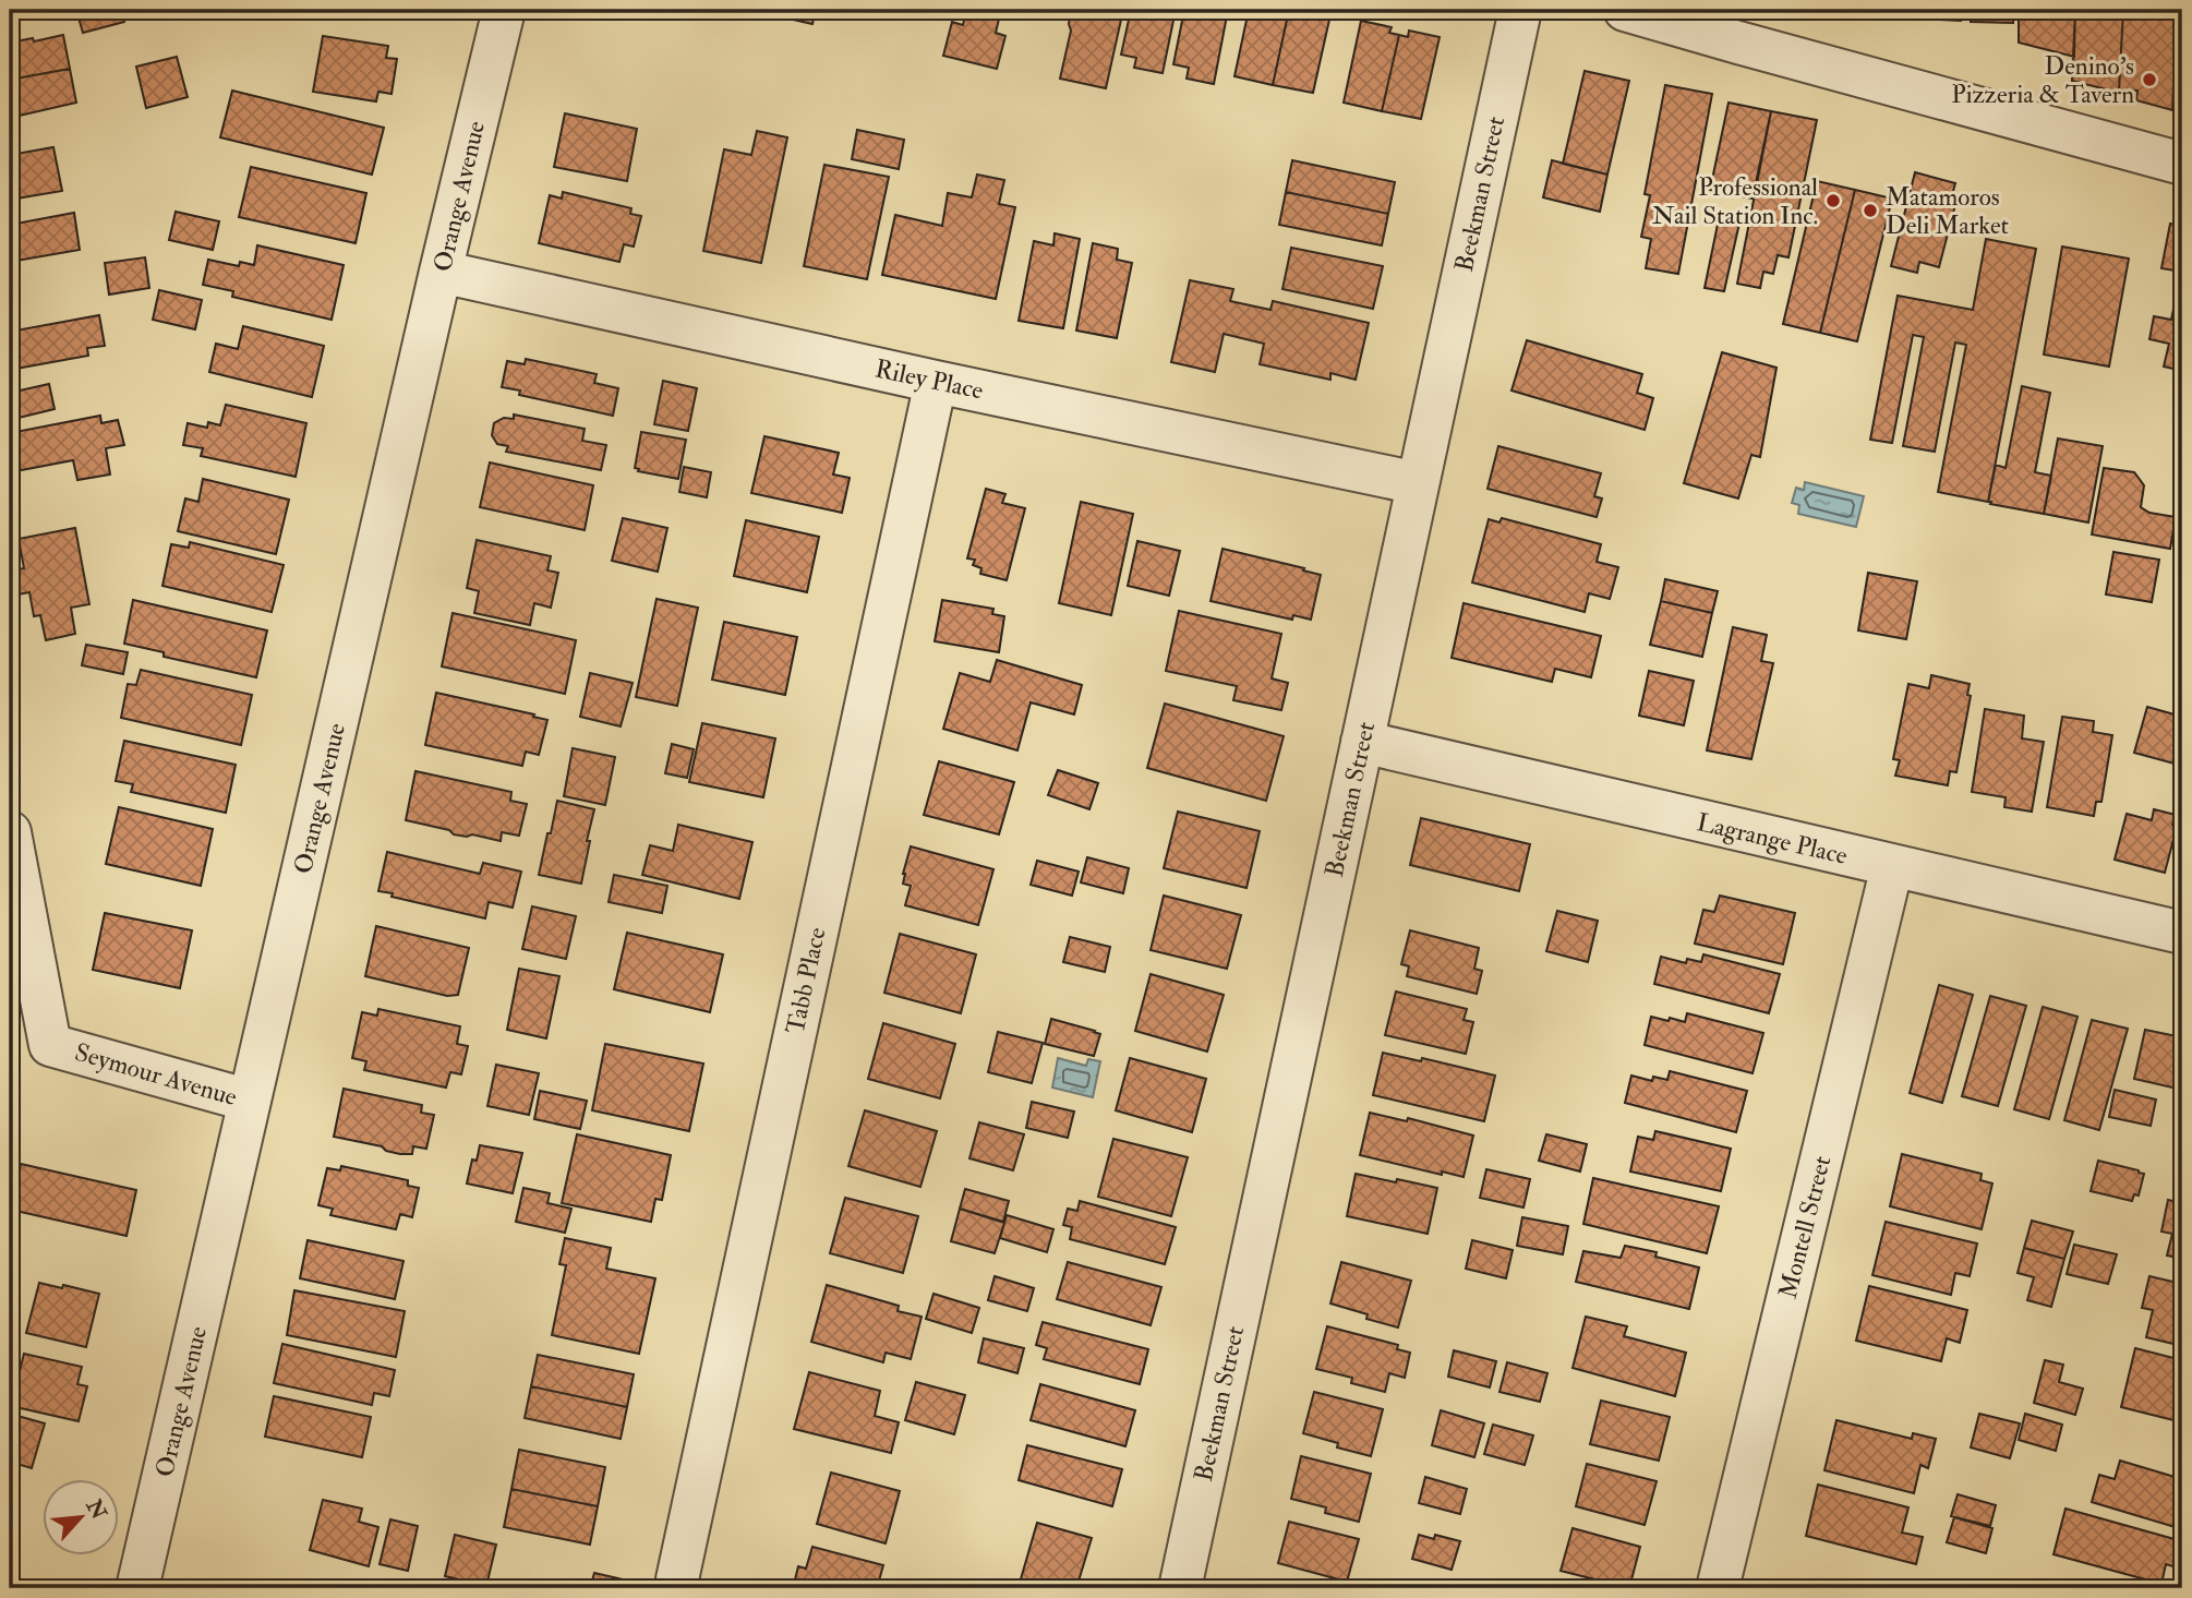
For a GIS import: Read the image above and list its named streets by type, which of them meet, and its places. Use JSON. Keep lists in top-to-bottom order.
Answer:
{
  "streets": {
    "street": [
      "Beekman Street",
      "Orange Avenue",
      "Riley Place",
      "Lagrange Place",
      "Tabb Place",
      "Seymour Avenue",
      "Montell Street"
    ]
  },
  "crossings": [
    ["Beekman Street", "Riley Place"],
    ["Beekman Street", "Lagrange Place"],
    ["Orange Avenue", "Riley Place"],
    ["Orange Avenue", "Seymour Avenue"],
    ["Riley Place", "Tabb Place"],
    ["Lagrange Place", "Montell Street"]
  ],
  "places": ["Denino’s Pizzeria & Tavern", "Professional Nail Station Inc.", "Matamoros Deli Market"],
  "north": "top right"
}
